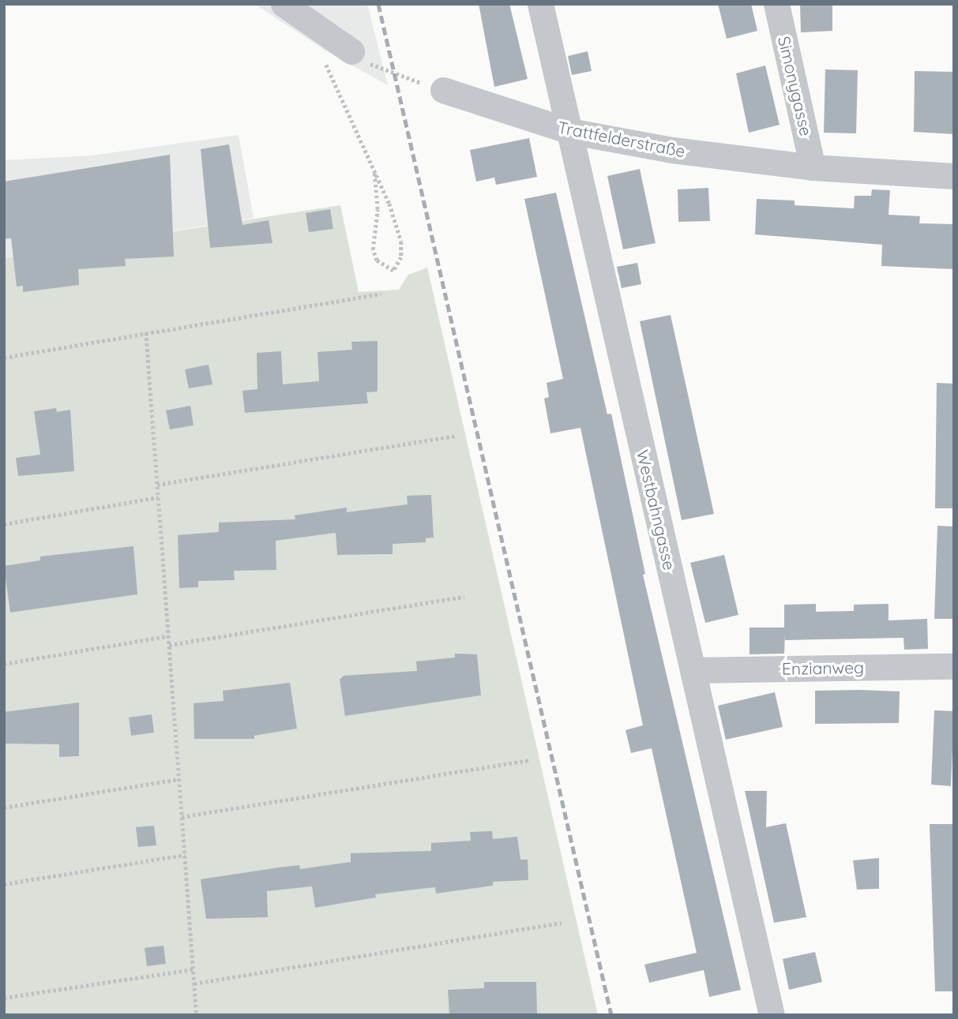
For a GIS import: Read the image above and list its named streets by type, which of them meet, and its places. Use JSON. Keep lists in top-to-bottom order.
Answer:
{
  "streets": {
    "street": [
      "Simonygasse",
      "Trattfelderstraße",
      "Westbahngasse",
      "Enzianweg"
    ]
  },
  "crossings": [
    ["Simonygasse", "Trattfelderstraße"],
    ["Trattfelderstraße", "Westbahngasse"],
    ["Westbahngasse", "Enzianweg"]
  ]
}
